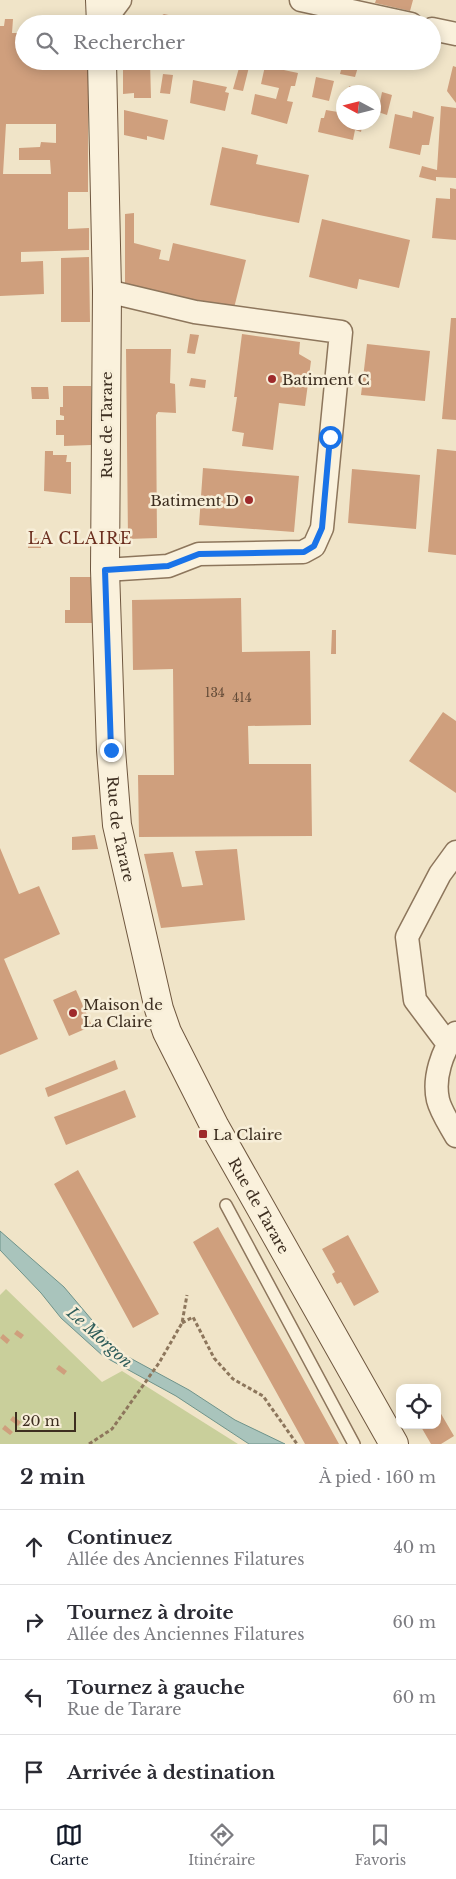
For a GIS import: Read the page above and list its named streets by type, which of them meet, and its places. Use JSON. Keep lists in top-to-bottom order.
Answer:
{
  "streets": {
    "main road": ["Rue de Tarare"]
  },
  "districts": ["LA CLAIRE"],
  "water": ["Le Morgon"],
  "places": {
    "other": ["Batiment C", "Batiment D", "Maison de La Claire"],
    "transit": ["La Claire"]
  },
  "house_numbers": ["134", "414"],
  "scale_bar": "20 m",
  "north": "left",
  "page": {
    "search": "Rechercher",
    "scale": "20 m",
    "heading": ["2 min", "À pied · 160 m"],
    "list": [
      ["Continuez", "Allée des Anciennes Filatures", "40 m"],
      ["Tournez à droite", "Allée des Anciennes Filatures", "60 m"],
      ["Tournez à gauche", "Rue de Tarare", "60 m"],
      "Arrivée à destination"
    ],
    "nav": ["Carte", "Itinéraire", "Favoris"]
  }
}
